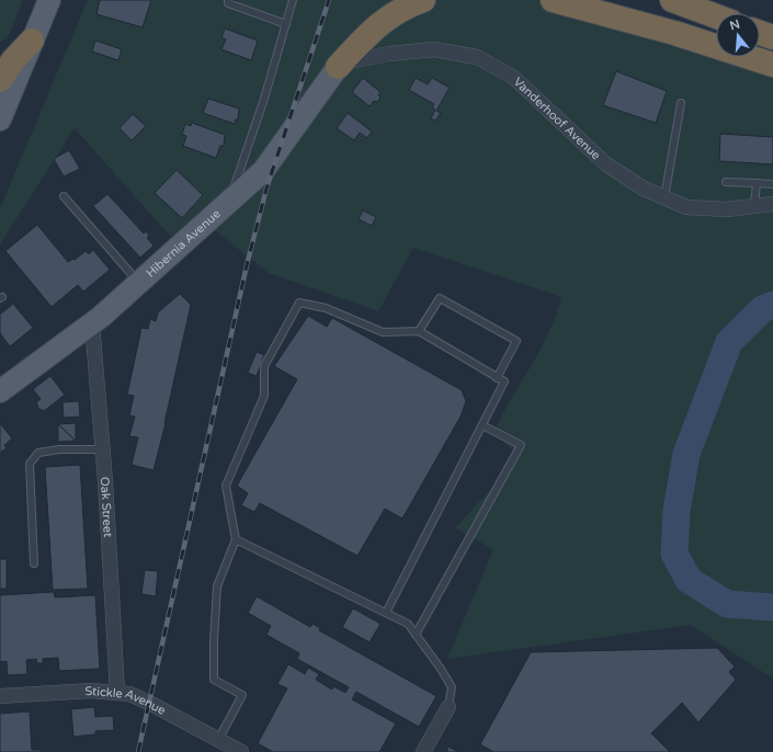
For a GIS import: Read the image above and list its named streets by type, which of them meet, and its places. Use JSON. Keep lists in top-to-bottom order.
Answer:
{
  "streets": {
    "main road": ["Hibernia Avenue"],
    "street": ["Vanderhoof Avenue", "Oak Street", "Stickle Avenue"]
  },
  "crossings": [
    ["Vanderhoof Avenue", "Hibernia Avenue"],
    ["Hibernia Avenue", "Oak Street"],
    ["Oak Street", "Stickle Avenue"]
  ],
  "north": "top"
}
